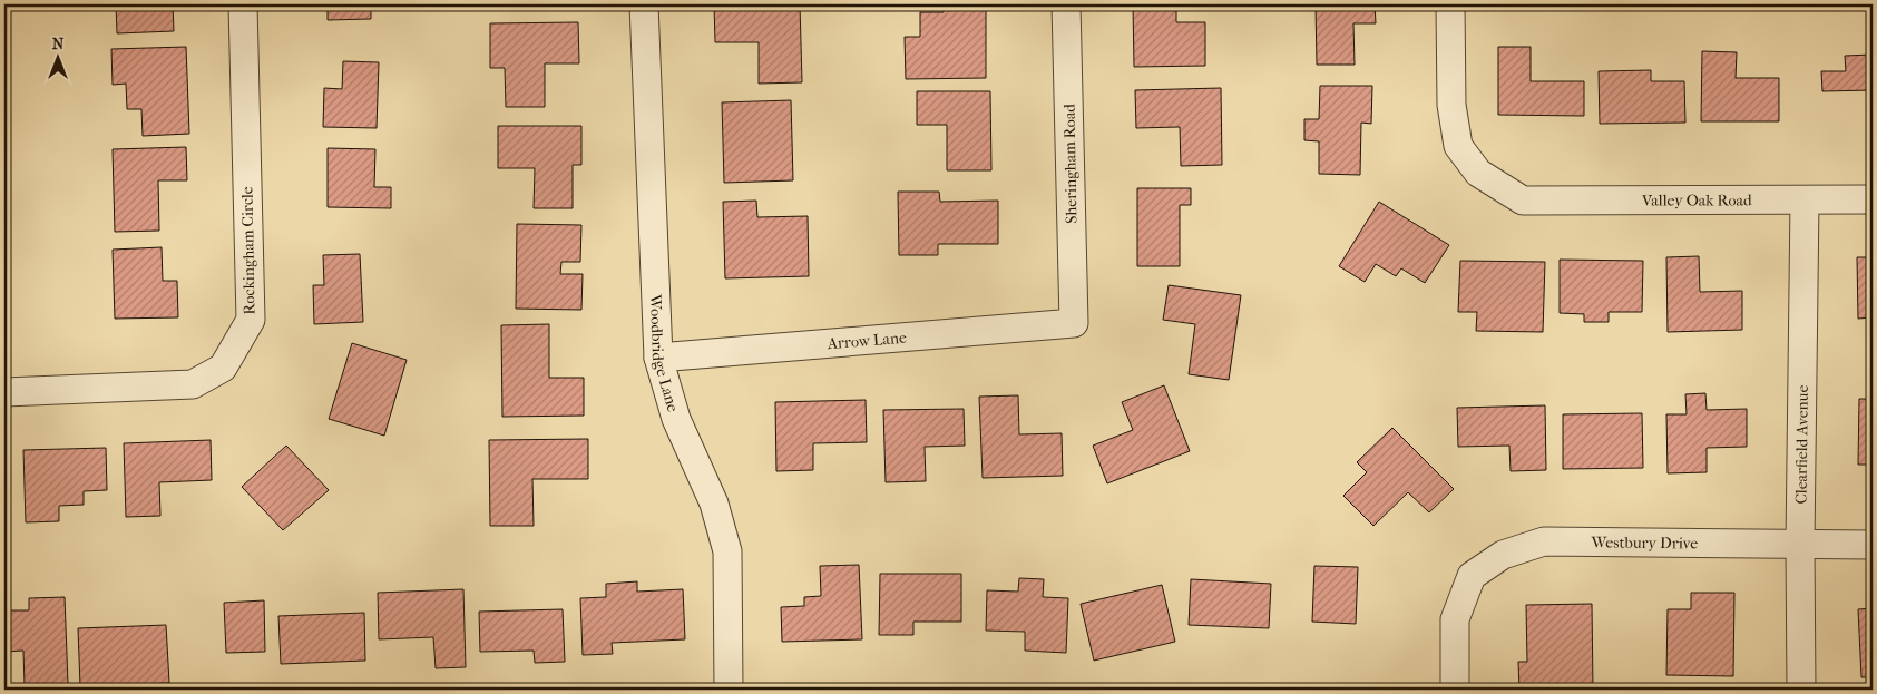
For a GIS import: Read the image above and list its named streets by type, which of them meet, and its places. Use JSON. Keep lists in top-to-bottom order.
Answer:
{
  "streets": {
    "street": [
      "Sheringham Road",
      "Valley Oak Road",
      "Rockingham Circle",
      "Arrow Lane",
      "Woodbridge Lane",
      "Clearfield Avenue",
      "Westbury Drive"
    ]
  },
  "crossings": [
    ["Sheringham Road", "Arrow Lane"],
    ["Valley Oak Road", "Clearfield Avenue"],
    ["Arrow Lane", "Woodbridge Lane"],
    ["Clearfield Avenue", "Westbury Drive"]
  ],
  "north": "top"
}
